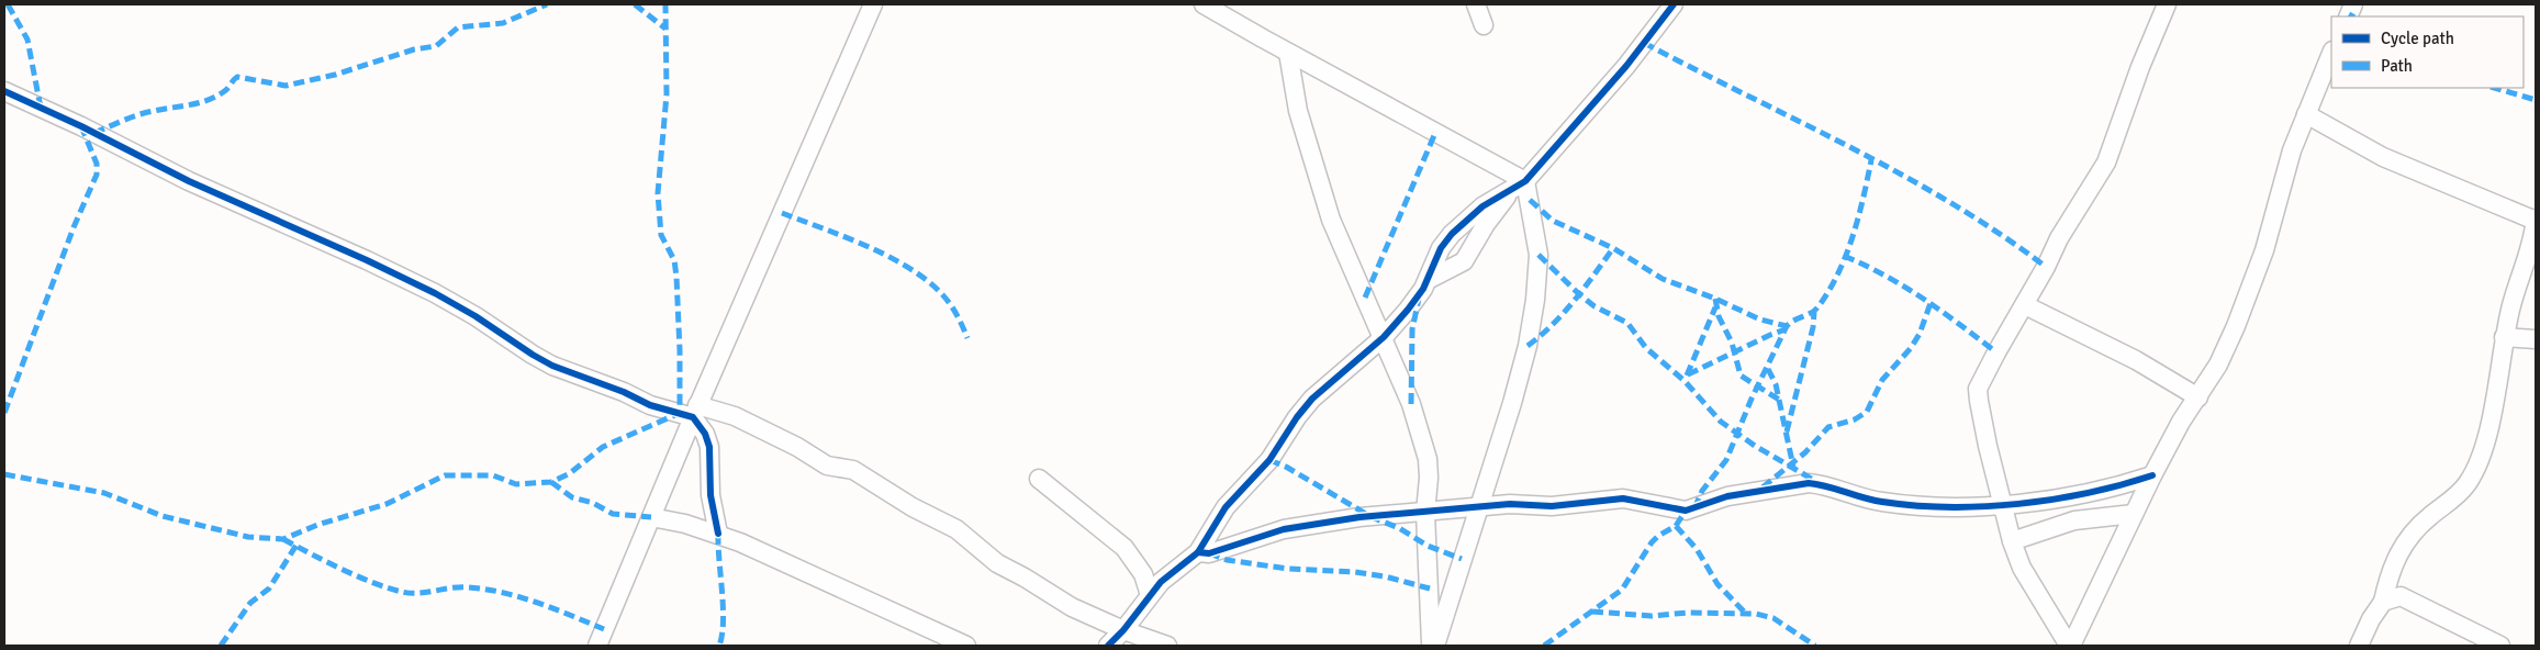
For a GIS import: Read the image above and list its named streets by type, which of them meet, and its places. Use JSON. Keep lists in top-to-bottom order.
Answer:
{
  "legend": ["Cycle path", "Path"]
}
